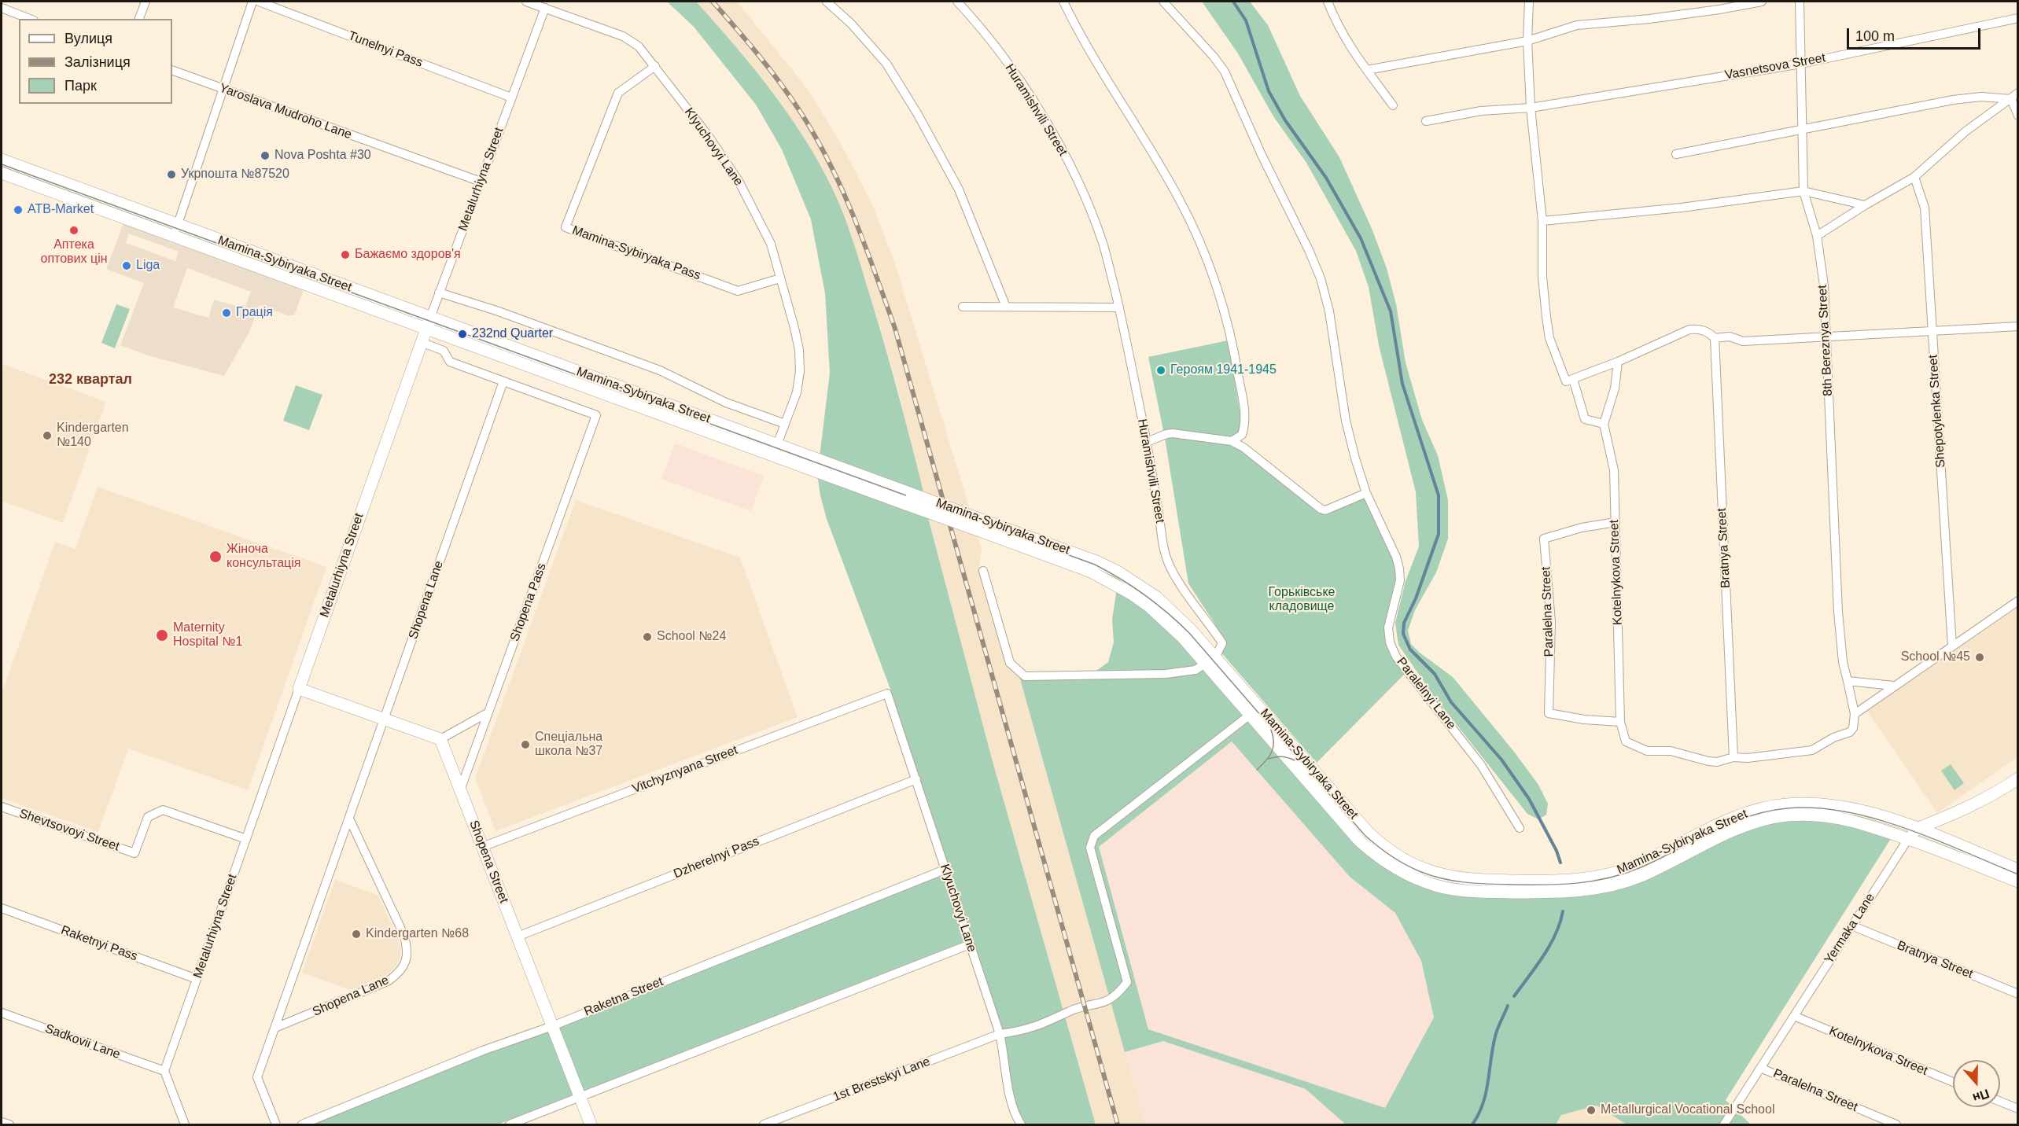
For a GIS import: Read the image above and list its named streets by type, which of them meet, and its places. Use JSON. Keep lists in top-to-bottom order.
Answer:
{
  "streets": {
    "main road": [
      "Metalurhiyna Street",
      "Mamina-Sybiryaka Street",
      "Shopena Street",
      "Yermaka Lane"
    ],
    "street": [
      "Tunelnyi Pass",
      "Vasnetsova Street",
      "Huramishvili Street",
      "Yaroslava Mudroho Lane",
      "Klyuchovyi Lane",
      "Mamina-Sybiryaka Pass",
      "8th Bereznya Street",
      "Shepotylenka Street",
      "Bratnya Street",
      "Kotelnykova Street",
      "Shopena Lane",
      "Shopena Pass",
      "Paralelna Street",
      "Paralelnyi Lane",
      "Vitchyznyana Street",
      "Shevtsovoyi Street",
      "Dzherelnyi Pass",
      "Raketnyi Pass",
      "Raketna Street",
      "Sadkovii Lane",
      "1st Brestskyi Lane"
    ]
  },
  "crossings": [
    ["Tunelnyi Pass", "Metalurhiyna Street"],
    ["Vasnetsova Street", "8th Bereznya Street"],
    ["Huramishvili Street", "Mamina-Sybiryaka Street"],
    ["Yaroslava Mudroho Lane", "Metalurhiyna Street"],
    ["Klyuchovyi Lane", "Metalurhiyna Street"],
    ["Klyuchovyi Lane", "Mamina-Sybiryaka Pass"],
    ["Klyuchovyi Lane", "Mamina-Sybiryaka Street"],
    ["Klyuchovyi Lane", "Vitchyznyana Street"],
    ["Klyuchovyi Lane", "Dzherelnyi Pass"],
    ["Klyuchovyi Lane", "Raketna Street"],
    ["Klyuchovyi Lane", "1st Brestskyi Lane"],
    ["Metalurhiyna Street", "Mamina-Sybiryaka Street"],
    ["Metalurhiyna Street", "Shevtsovoyi Street"],
    ["Metalurhiyna Street", "Raketnyi Pass"],
    ["Metalurhiyna Street", "Sadkovii Lane"],
    ["Mamina-Sybiryaka Street", "Yermaka Lane"],
    ["Mamina-Sybiryaka Street", "1st Brestskyi Lane"],
    ["Bratnya Street", "Yermaka Lane"],
    ["Kotelnykova Street", "Paralelna Street"],
    ["Kotelnykova Street", "Yermaka Lane"],
    ["Shopena Lane", "Shopena Pass"],
    ["Shopena Pass", "Shopena Street"],
    ["Paralelna Street", "Yermaka Lane"],
    ["Vitchyznyana Street", "Shopena Street"],
    ["Dzherelnyi Pass", "Shopena Street"],
    ["Shopena Street", "Raketna Street"]
  ],
  "districts": ["232 квартал"],
  "parks": ["Горьківське кладовище"],
  "places": [
    "Nova Poshta #30",
    "Укрпошта №87520",
    "ATB-Market",
    "Аптека оптових цін",
    "Бажаємо здоров'я",
    "Liga",
    "Грація",
    "232nd Quarter",
    "Героям 1941-1945",
    "Kindergarten №140",
    "Жіноча консультація",
    "Maternity Hospital №1",
    "School №24",
    "School №45",
    "Спеціальна школа №37",
    "Kindergarten №68",
    "Metallurgical Vocational School"
  ],
  "legend": ["Вулиця", "Залізниця", "Парк"],
  "scale_bar": "100 m",
  "north": "bottom"
}
